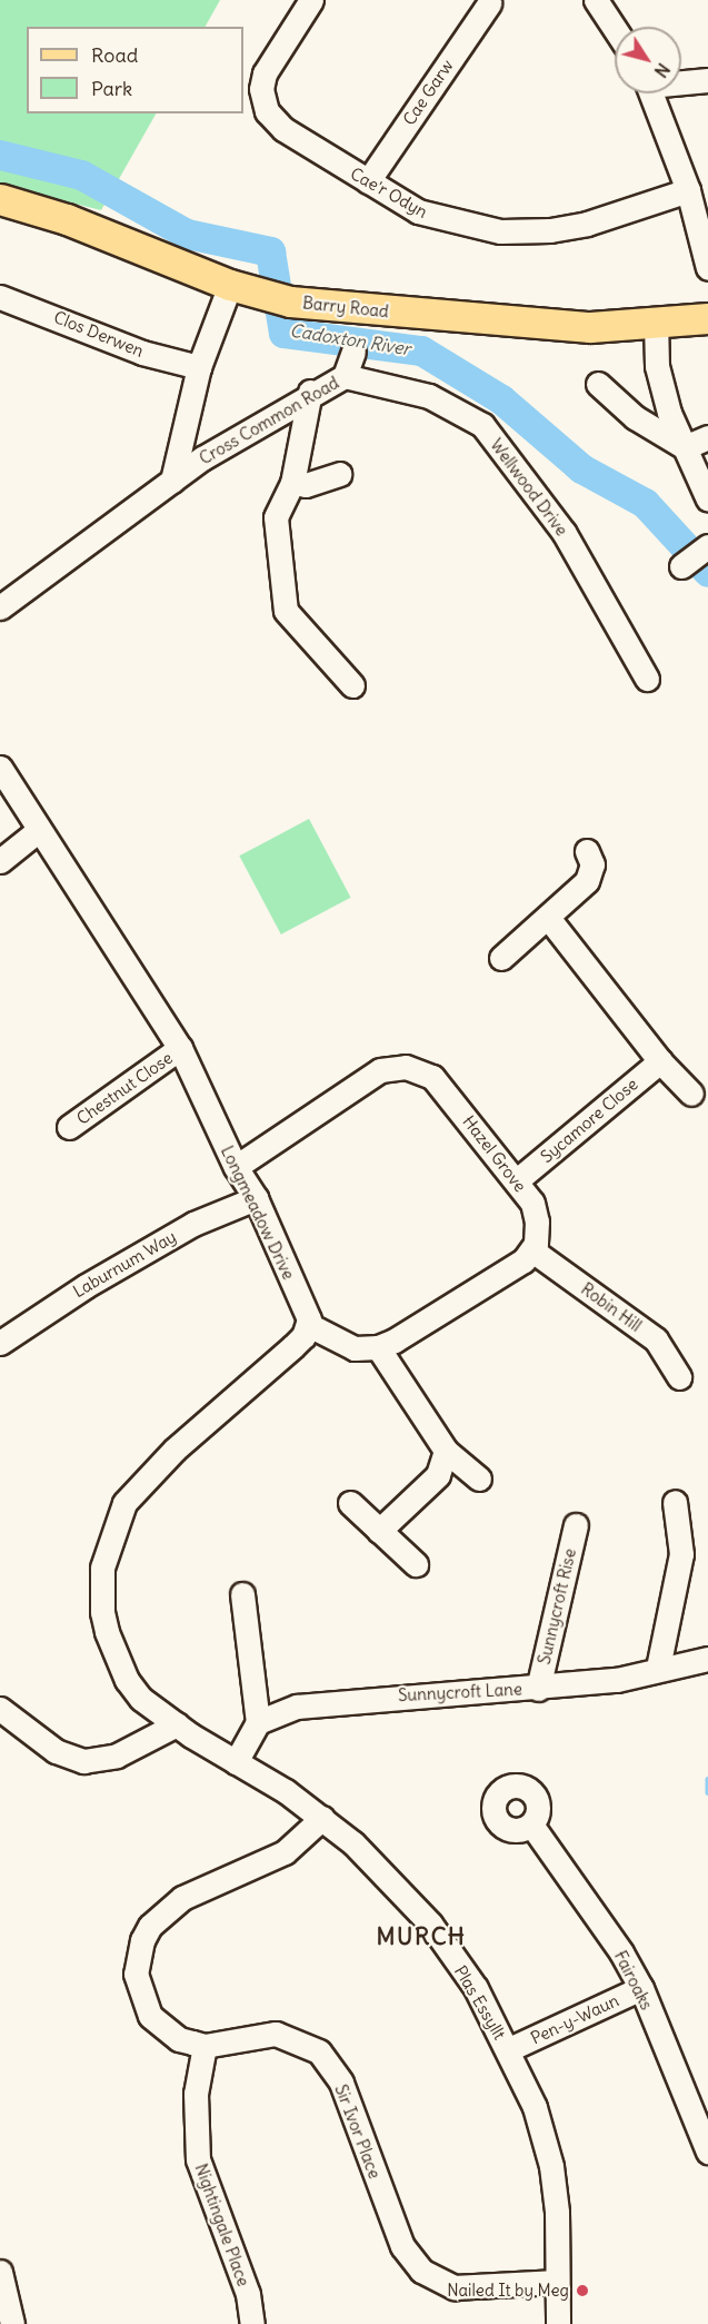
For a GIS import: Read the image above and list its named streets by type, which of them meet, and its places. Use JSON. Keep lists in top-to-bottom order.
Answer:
{
  "streets": {
    "main road": ["Barry Road"],
    "street": [
      "Cae Garw",
      "Cae'r Odyn",
      "Clos Derwen",
      "Cross Common Road",
      "Wellwood Drive",
      "Chestnut Close",
      "Sycamore Close",
      "Hazel Grove",
      "Longmeadow Drive",
      "Laburnum Way",
      "Robin Hill",
      "Sunnycroft Rise",
      "Sunnycroft Lane",
      "Fairoaks",
      "Plas Essyllt",
      "Pen-y-Waun",
      "Sir Ivor Place",
      "Nightingale Place"
    ]
  },
  "crossings": [
    ["Cae Garw", "Cae'r Odyn"],
    ["Barry Road", "Cross Common Road"],
    ["Clos Derwen", "Cross Common Road"],
    ["Cross Common Road", "Wellwood Drive"],
    ["Chestnut Close", "Longmeadow Drive"],
    ["Sycamore Close", "Hazel Grove"],
    ["Hazel Grove", "Longmeadow Drive"],
    ["Hazel Grove", "Robin Hill"],
    ["Longmeadow Drive", "Laburnum Way"],
    ["Sunnycroft Rise", "Sunnycroft Lane"],
    ["Fairoaks", "Pen-y-Waun"],
    ["Plas Essyllt", "Pen-y-Waun"],
    ["Plas Essyllt", "Sir Ivor Place"],
    ["Sir Ivor Place", "Nightingale Place"]
  ],
  "districts": ["MURCH"],
  "water": ["Cadoxton River"],
  "places": ["Nailed It by Meg"],
  "legend": ["Road", "Park"],
  "north": "bottom right"
}
